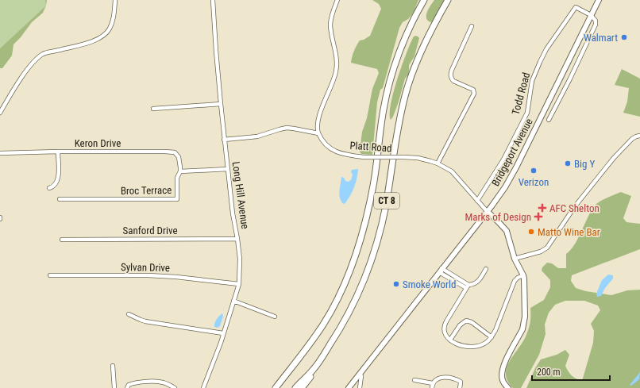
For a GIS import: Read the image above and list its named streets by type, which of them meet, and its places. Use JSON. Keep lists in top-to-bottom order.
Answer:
{
  "streets": {
    "highway": ["CT 8"],
    "main road": ["Bridgeport Avenue"],
    "street": [
      "Todd Road",
      "Keron Drive",
      "Platt Road",
      "Broc Terrace",
      "Long Hill Avenue",
      "Sanford Drive",
      "Sylvan Drive"
    ]
  },
  "crossings": [
    ["Todd Road", "Platt Road"],
    ["Todd Road", "Bridgeport Avenue"],
    ["Keron Drive", "Broc Terrace"],
    ["Platt Road", "Bridgeport Avenue"],
    ["Broc Terrace", "Long Hill Avenue"],
    ["Long Hill Avenue", "Sanford Drive"],
    ["Long Hill Avenue", "Sylvan Drive"]
  ],
  "places": {
    "other": [
      "Walmart",
      "Big Y",
      "Verizon",
      "Matto Wine Bar",
      "Smoke World"
    ],
    "health": ["AFC Shelton", "Marks of Design"]
  },
  "scale_bar": "200 m"
}
